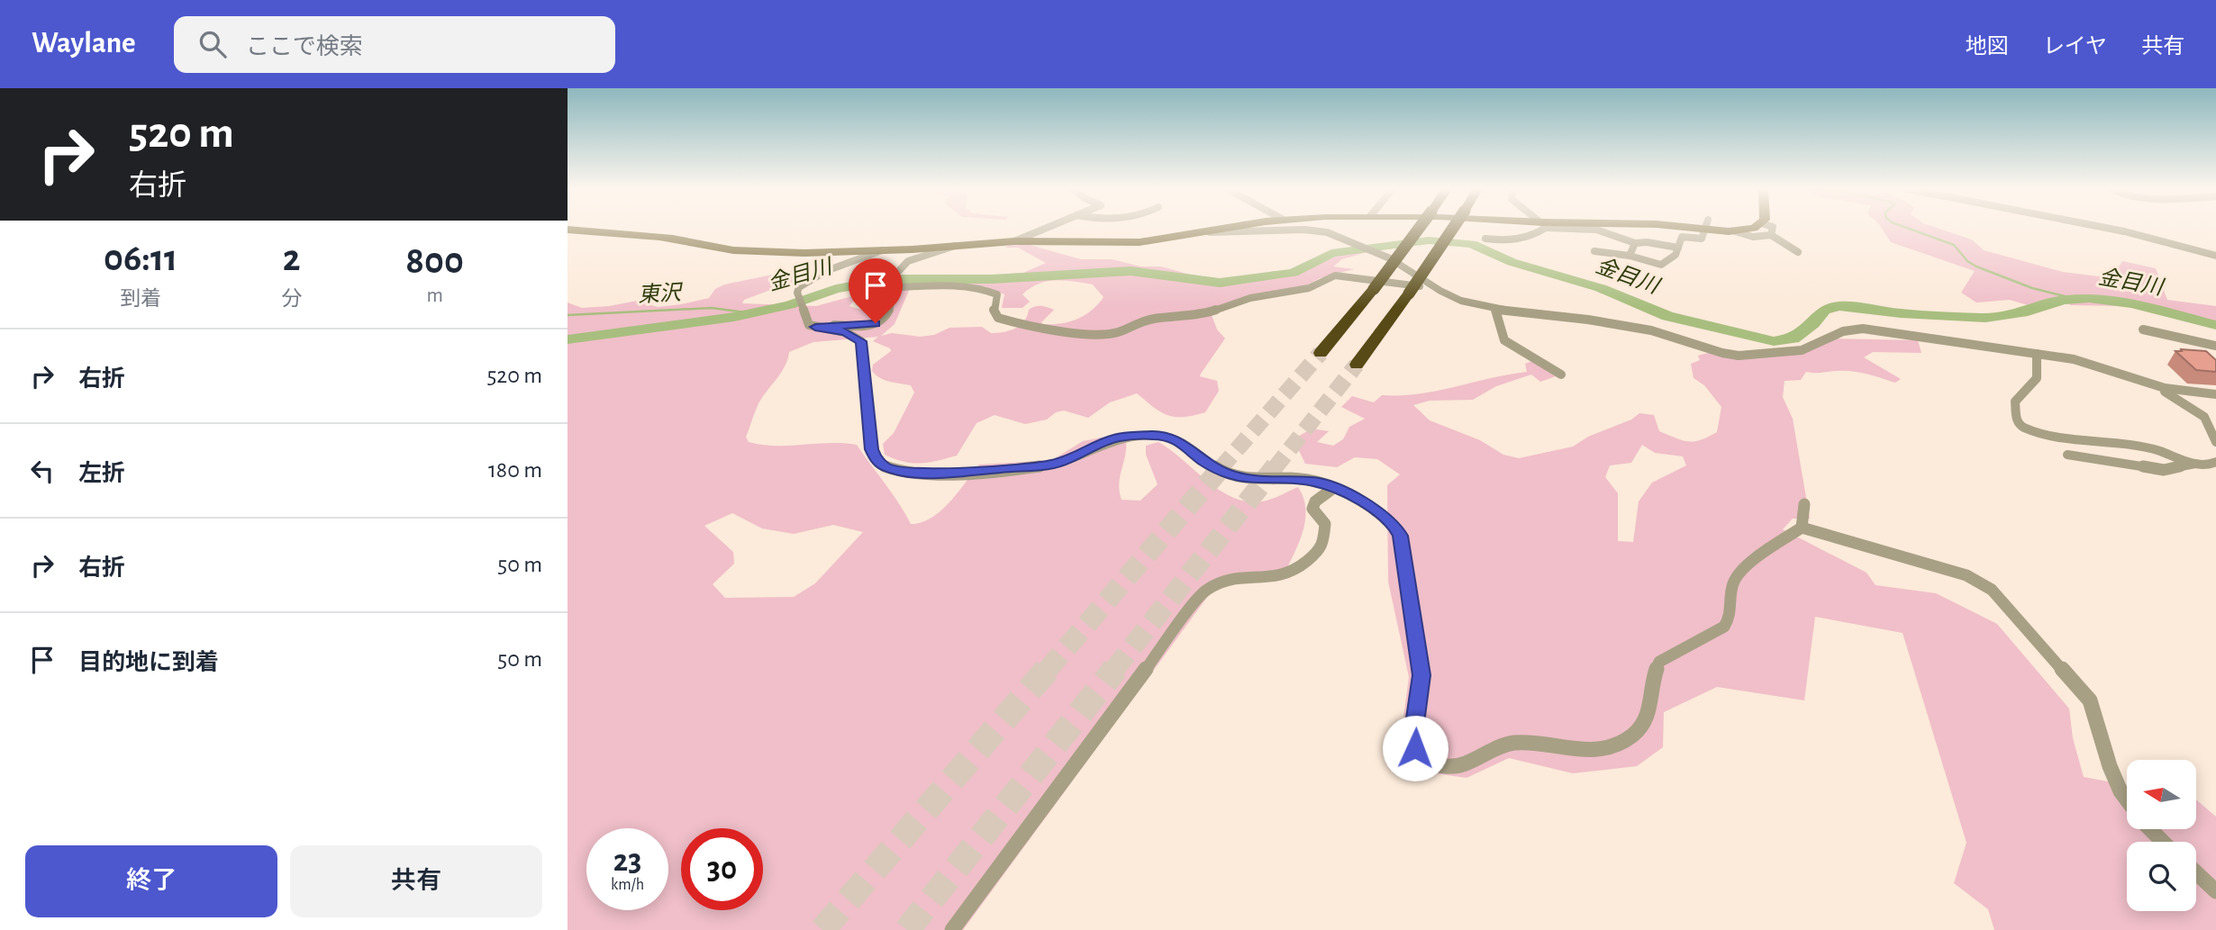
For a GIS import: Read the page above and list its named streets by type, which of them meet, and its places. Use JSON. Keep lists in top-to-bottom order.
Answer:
{
  "water": ["金目川", "東沢"],
  "north": "left",
  "page": {
    "header": "Waylane",
    "search": "ここで検索",
    "nav": ["地図", "レイヤ", "共有"],
    "turn": ["520 m", "右折"],
    "eta": [
      "06:11",
      "到着",
      "2",
      "分",
      "800",
      "m"
    ],
    "list": [
      {
        "name": "右折",
        "value": "520 m"
      },
      {
        "name": "左折",
        "value": "180 m"
      },
      {
        "name": "右折",
        "value": "50 m"
      },
      {
        "name": "目的地に到着",
        "value": "50 m"
      }
    ],
    "speed": "23 km/h",
    "limit": "30",
    "buttons": ["終了", "共有"]
  }
}
